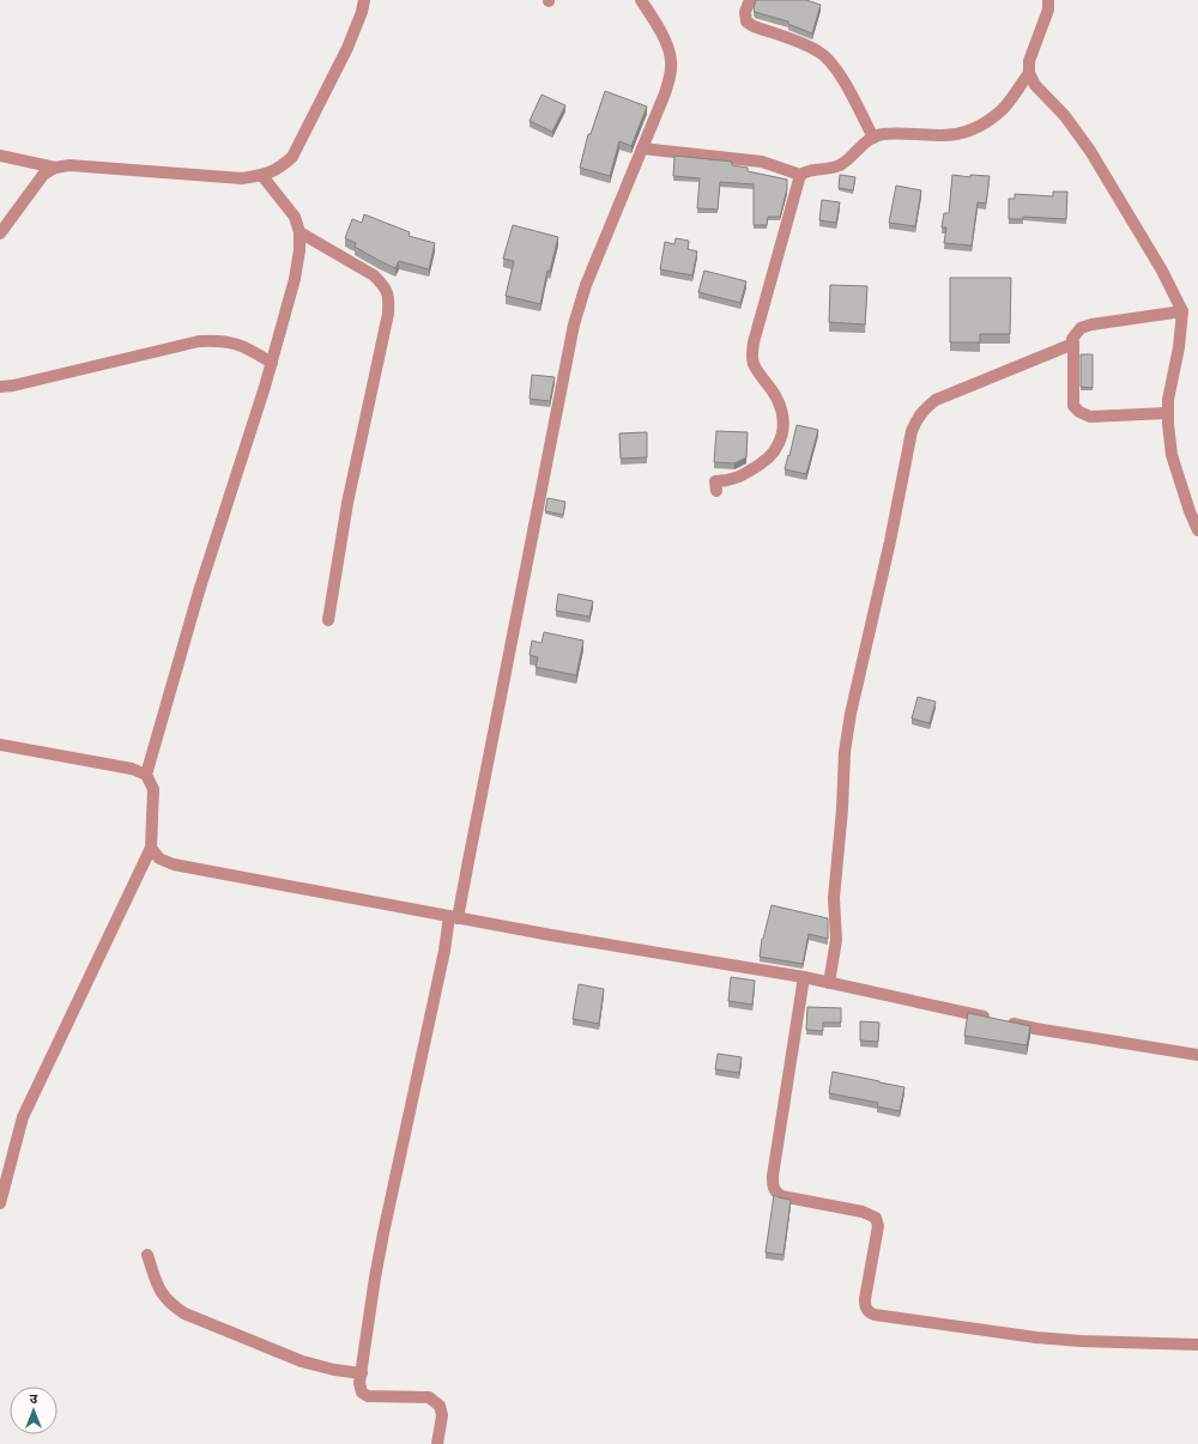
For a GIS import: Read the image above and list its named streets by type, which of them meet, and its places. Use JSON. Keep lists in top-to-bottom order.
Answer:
{
  "north": "top"
}
